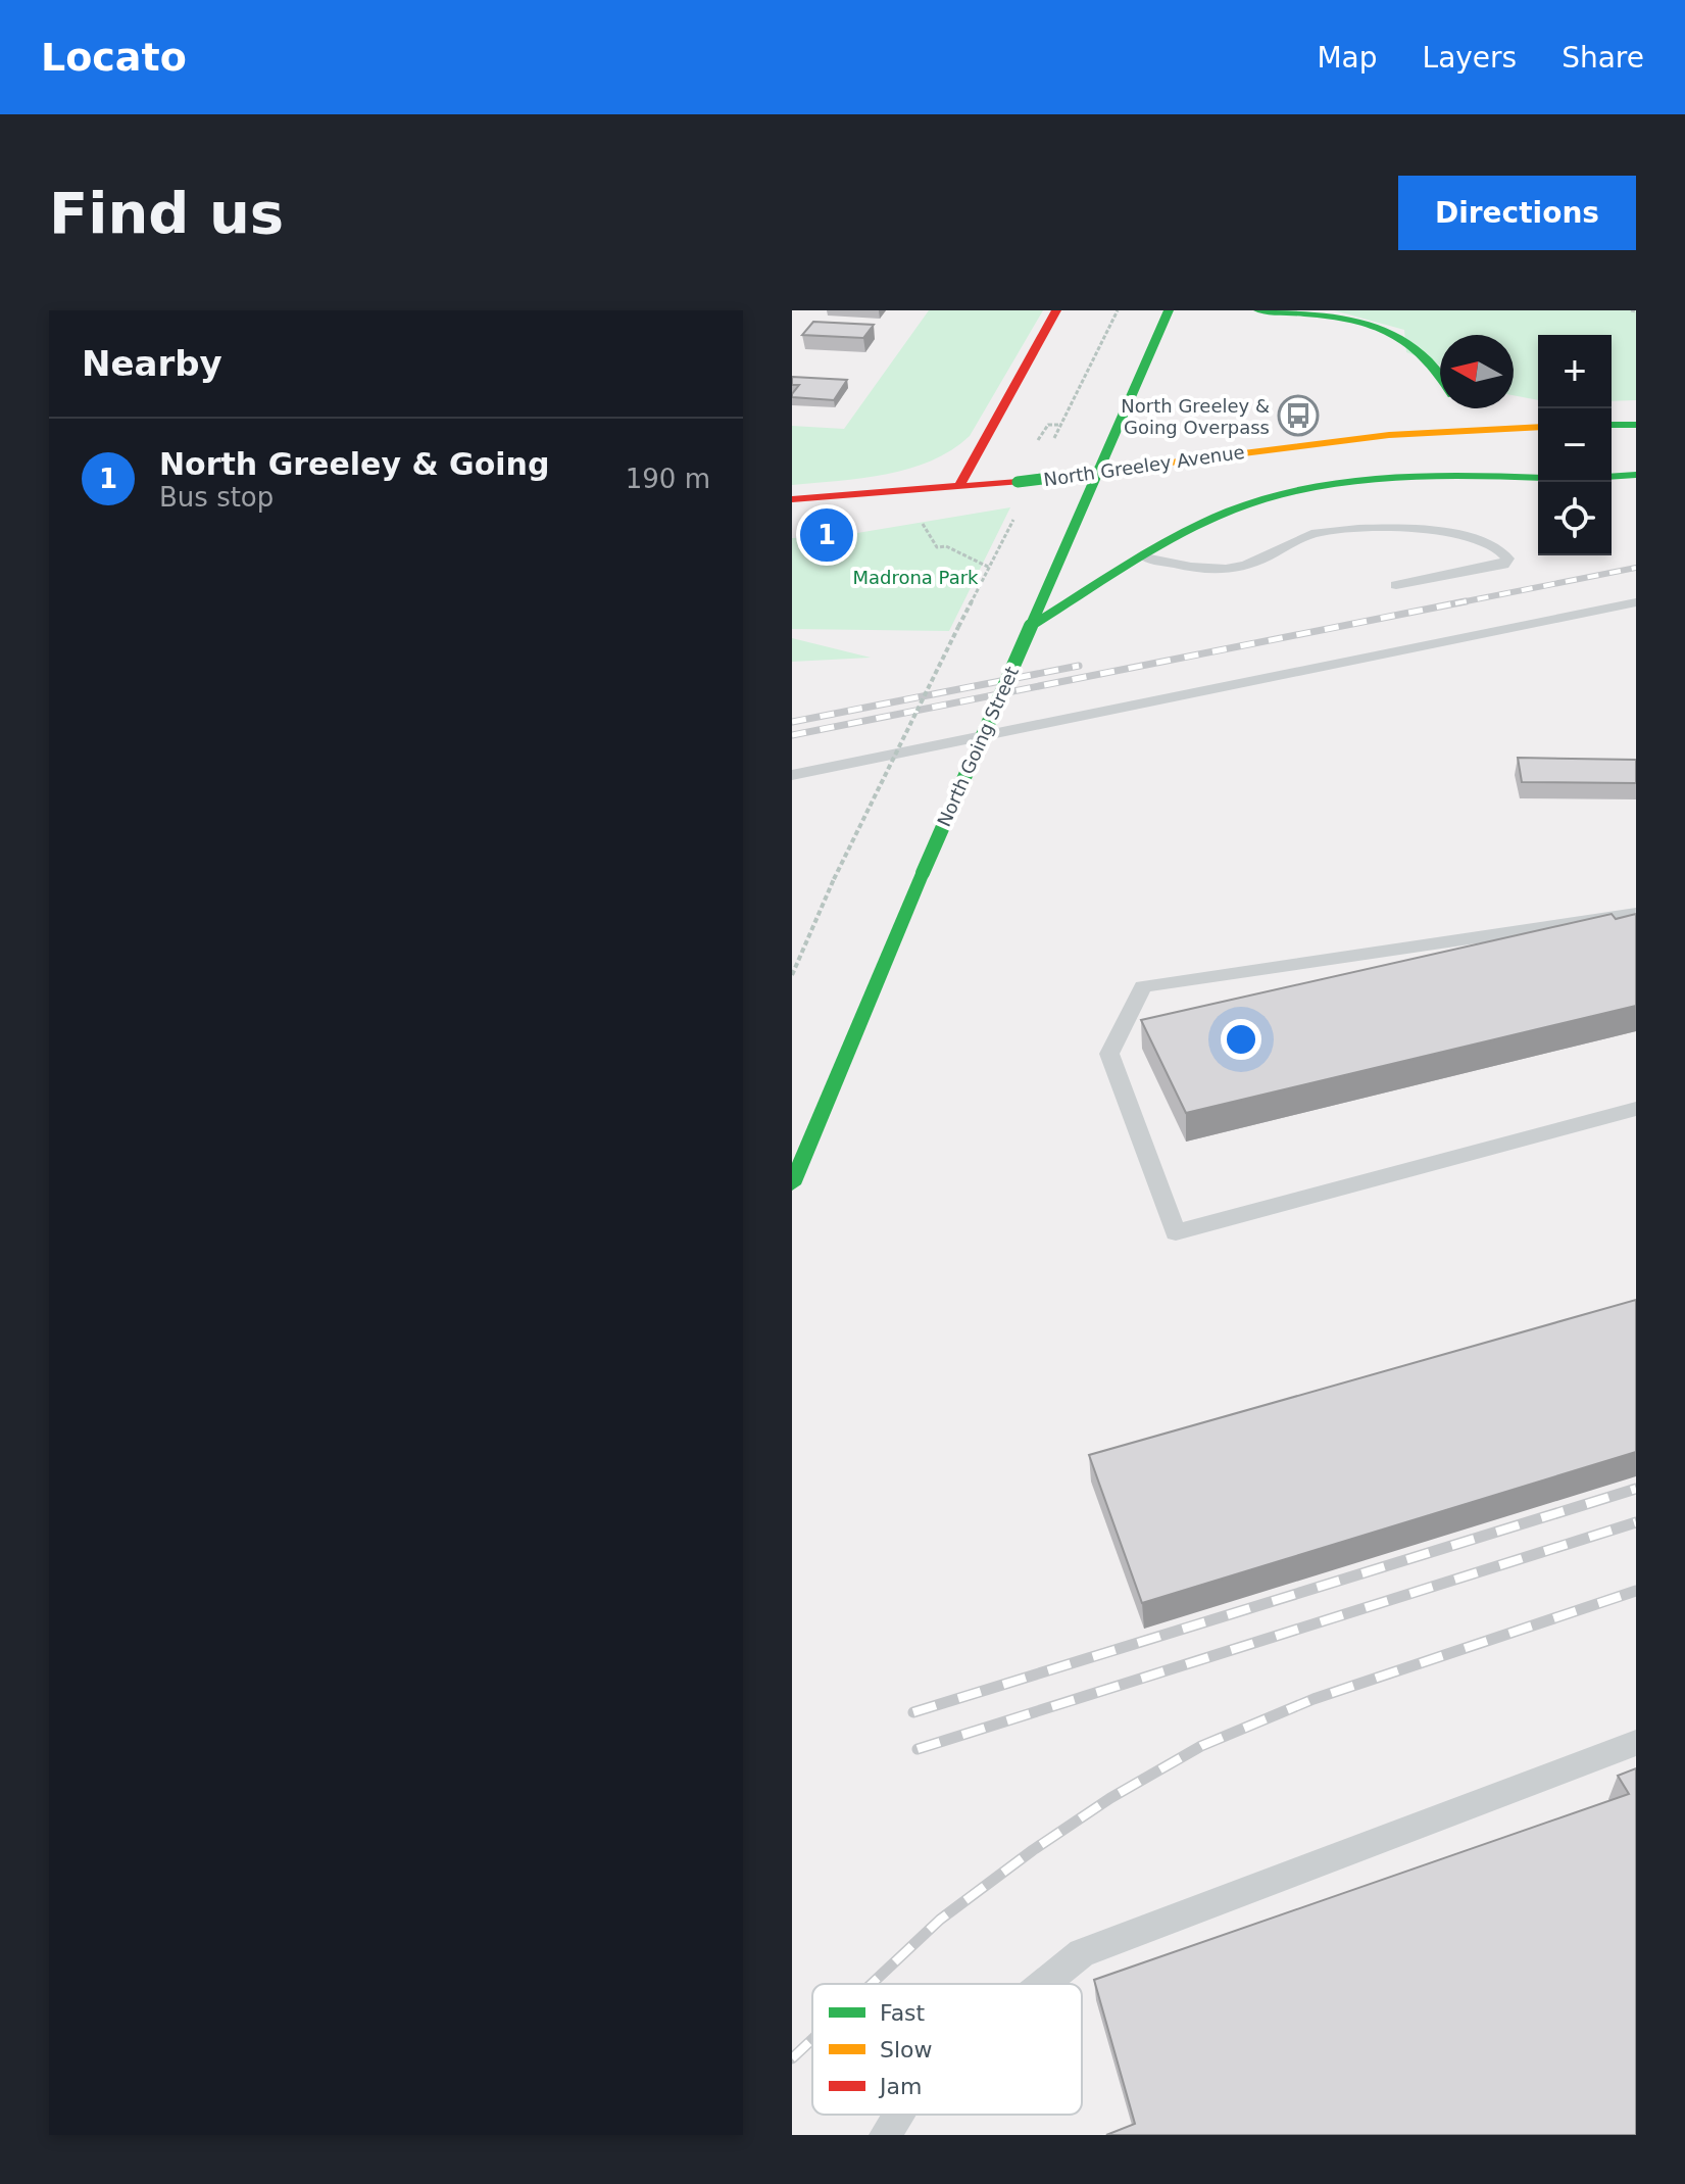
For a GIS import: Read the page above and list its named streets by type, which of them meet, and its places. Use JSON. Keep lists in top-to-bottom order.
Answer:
{
  "streets": {
    "main road": ["North Greeley Avenue", "North Going Street"]
  },
  "parks": ["Madrona Park"],
  "places": {
    "bus stop": ["North Greeley & Going Overpass"]
  },
  "legend": ["Fast", "Slow", "Jam"],
  "north": "left",
  "page": {
    "header": "Locato",
    "nav": ["Map", "Layers", "Share"],
    "buttons": "Directions",
    "title": "Find us",
    "heading": "Nearby",
    "map_buttons": ["+", "−"],
    "list": [
      {
        "mark": "1",
        "name": "North Greeley & Going",
        "note": "Bus stop",
        "value": "190 m"
      }
    ],
    "pins": "1"
  }
}
